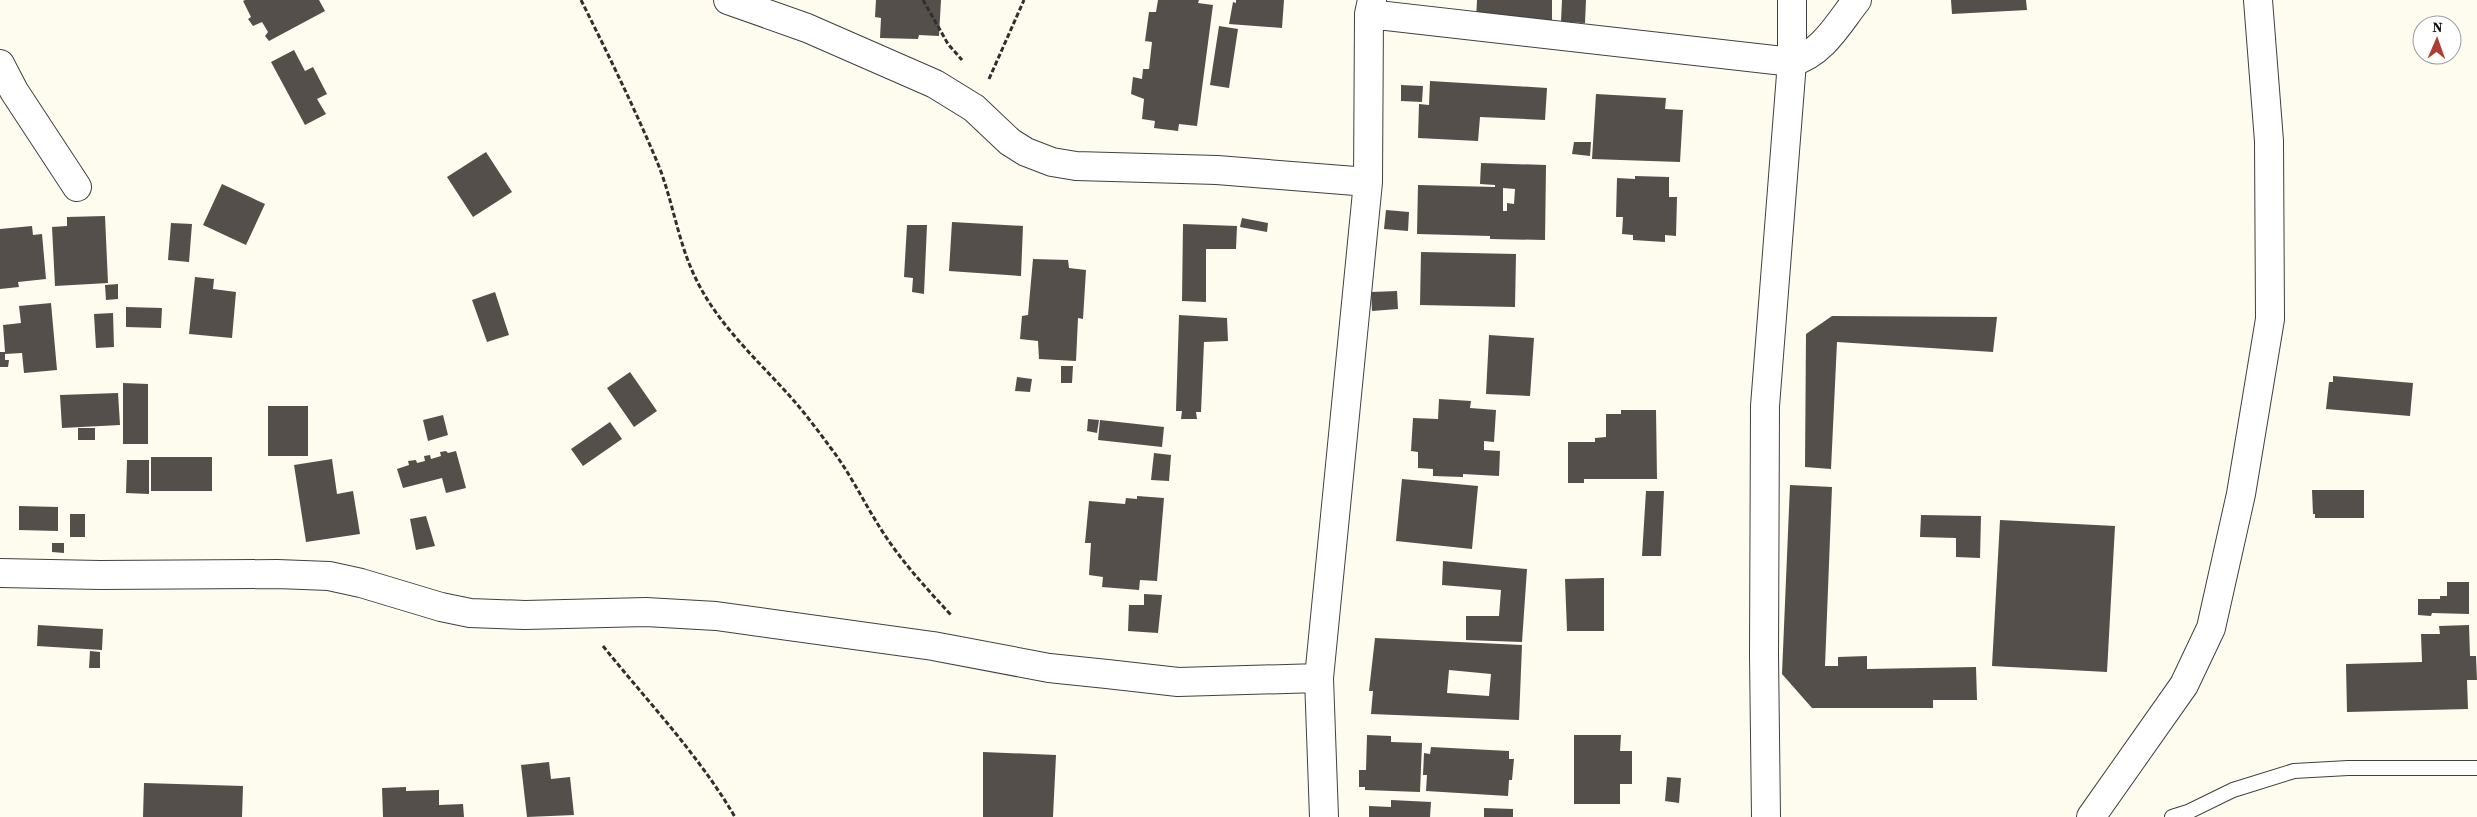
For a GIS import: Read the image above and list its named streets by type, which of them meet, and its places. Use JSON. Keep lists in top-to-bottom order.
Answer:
{
  "north": "top"
}
